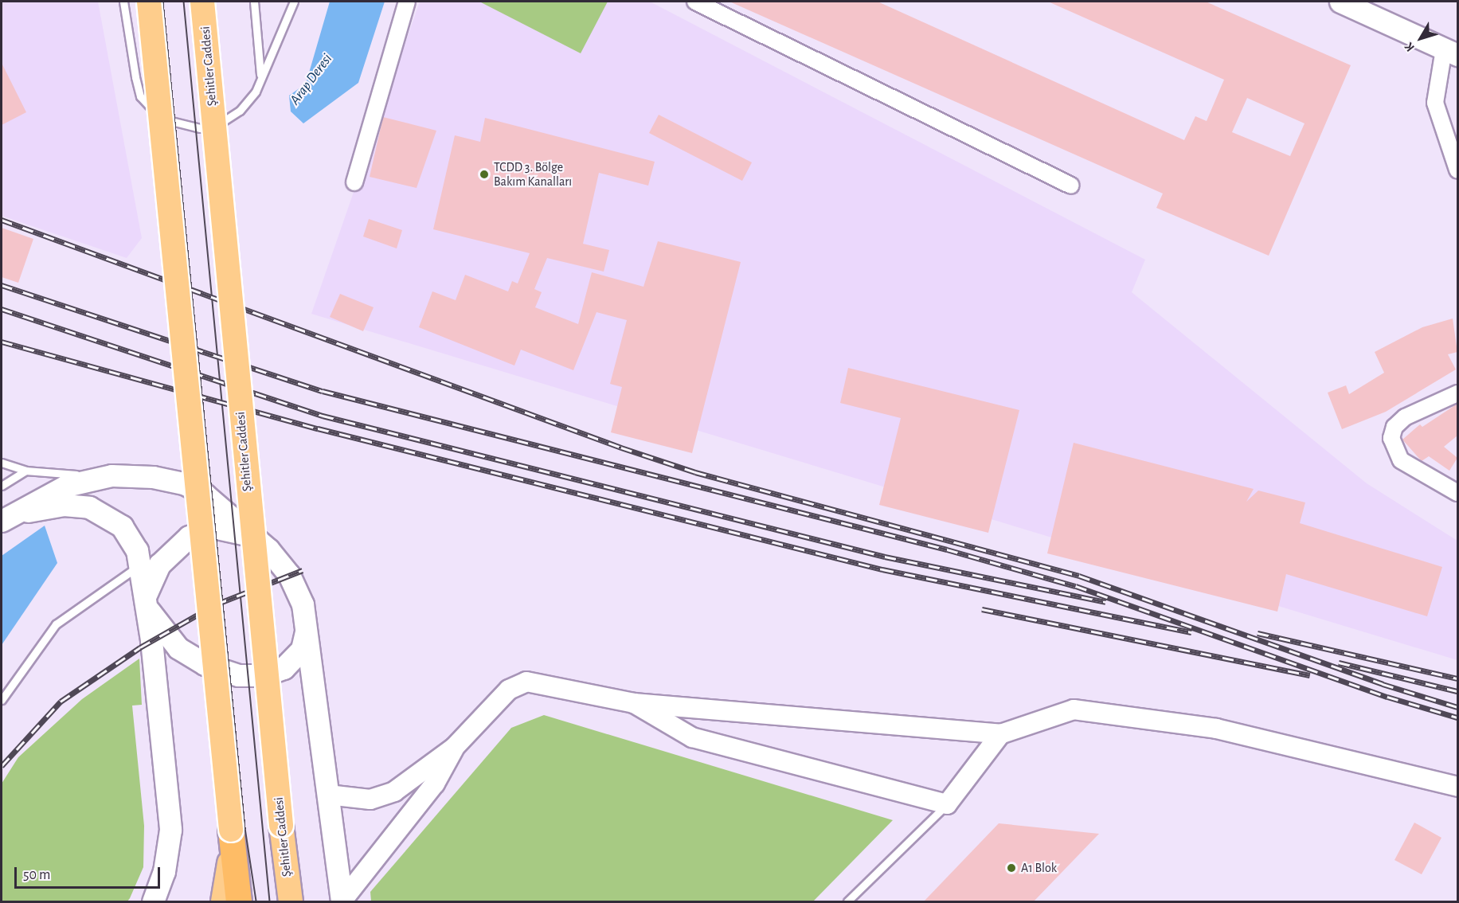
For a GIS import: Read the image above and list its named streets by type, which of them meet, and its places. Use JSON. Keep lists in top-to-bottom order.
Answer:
{
  "streets": {
    "main road": ["Şehitler Caddesi"]
  },
  "water": ["Arap Deresi"],
  "places": ["TCDD 3. Bölge Bakım Kanalları", "A1 Blok"],
  "scale_bar": "50 m",
  "north": "bottom left"
}
